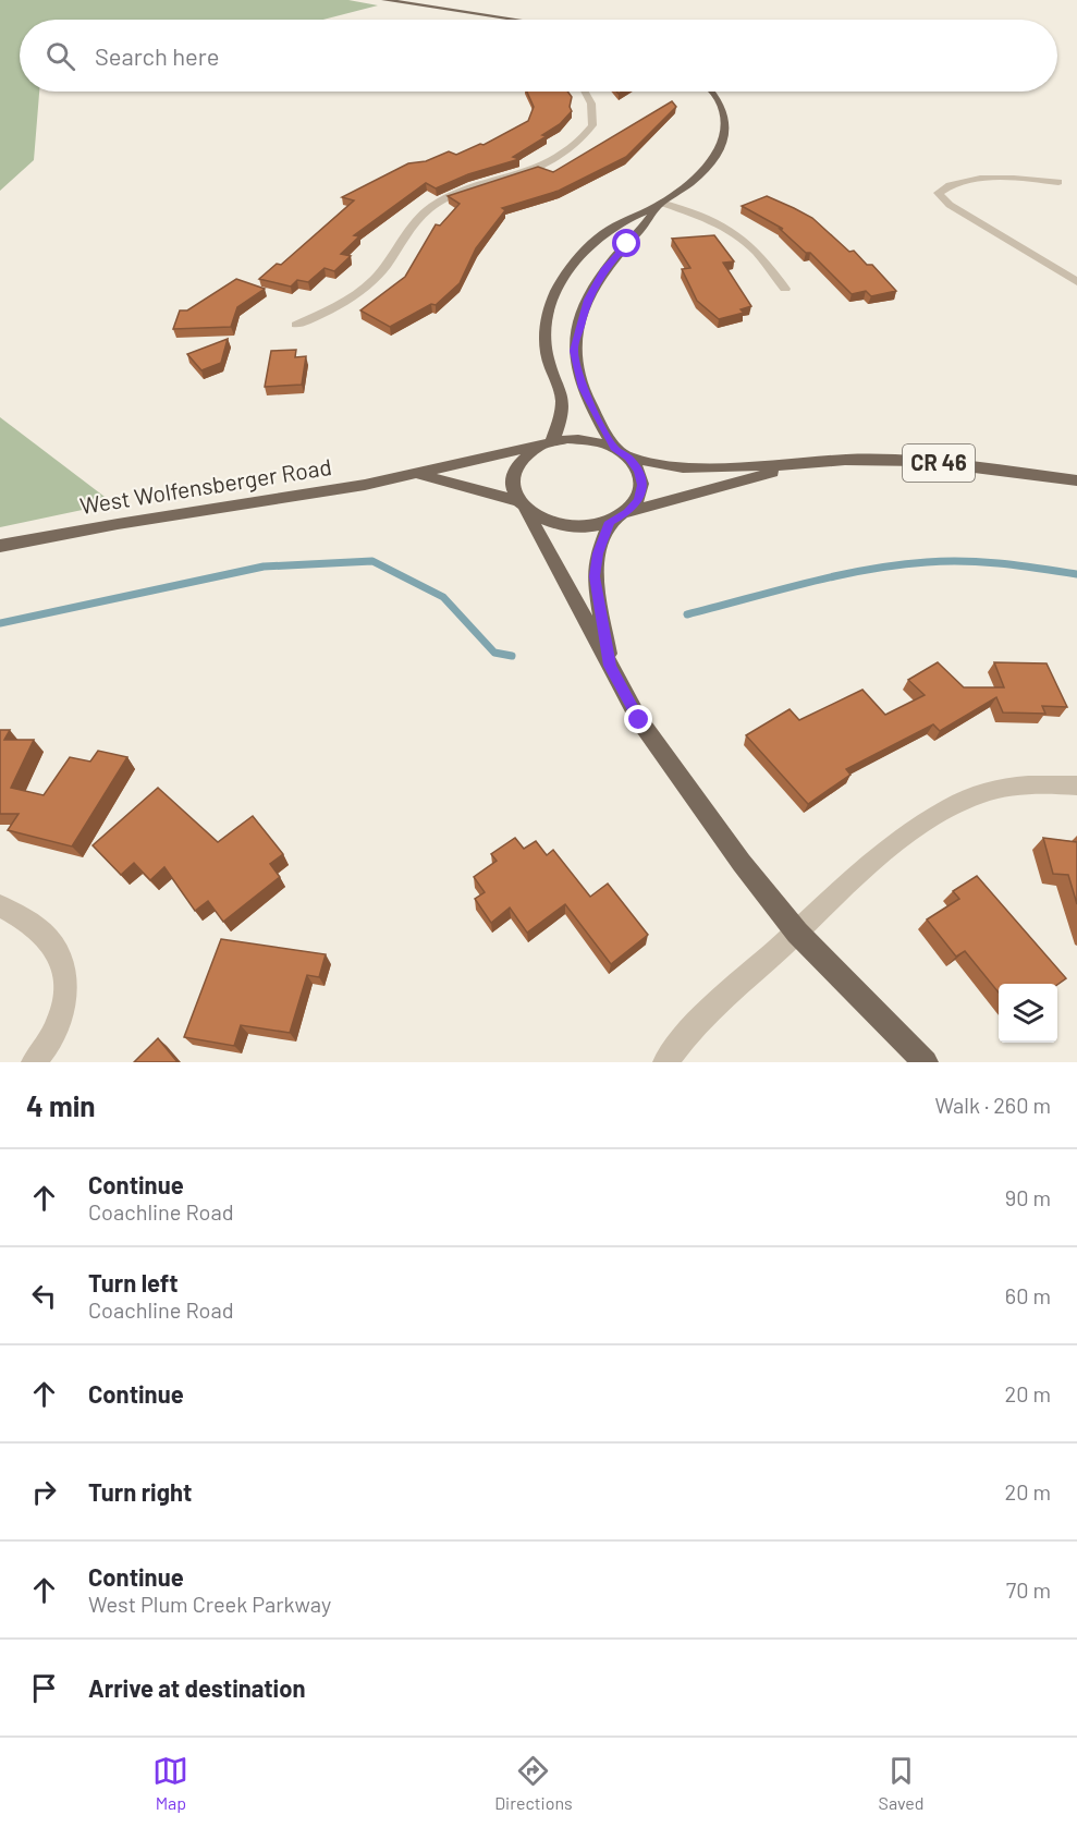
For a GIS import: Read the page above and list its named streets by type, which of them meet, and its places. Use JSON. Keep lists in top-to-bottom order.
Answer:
{
  "streets": {
    "main road": ["CR 46", "West Wolfensberger Road"]
  },
  "page": {
    "search": "Search here",
    "heading": ["4 min", "Walk · 260 m"],
    "list": [
      ["Continue", "Coachline Road", "90 m"],
      ["Turn left", "Coachline Road", "60 m"],
      ["Continue", "20 m"],
      ["Turn right", "20 m"],
      ["Continue", "West Plum Creek Parkway", "70 m"],
      "Arrive at destination"
    ],
    "nav": ["Map", "Directions", "Saved"]
  }
}
